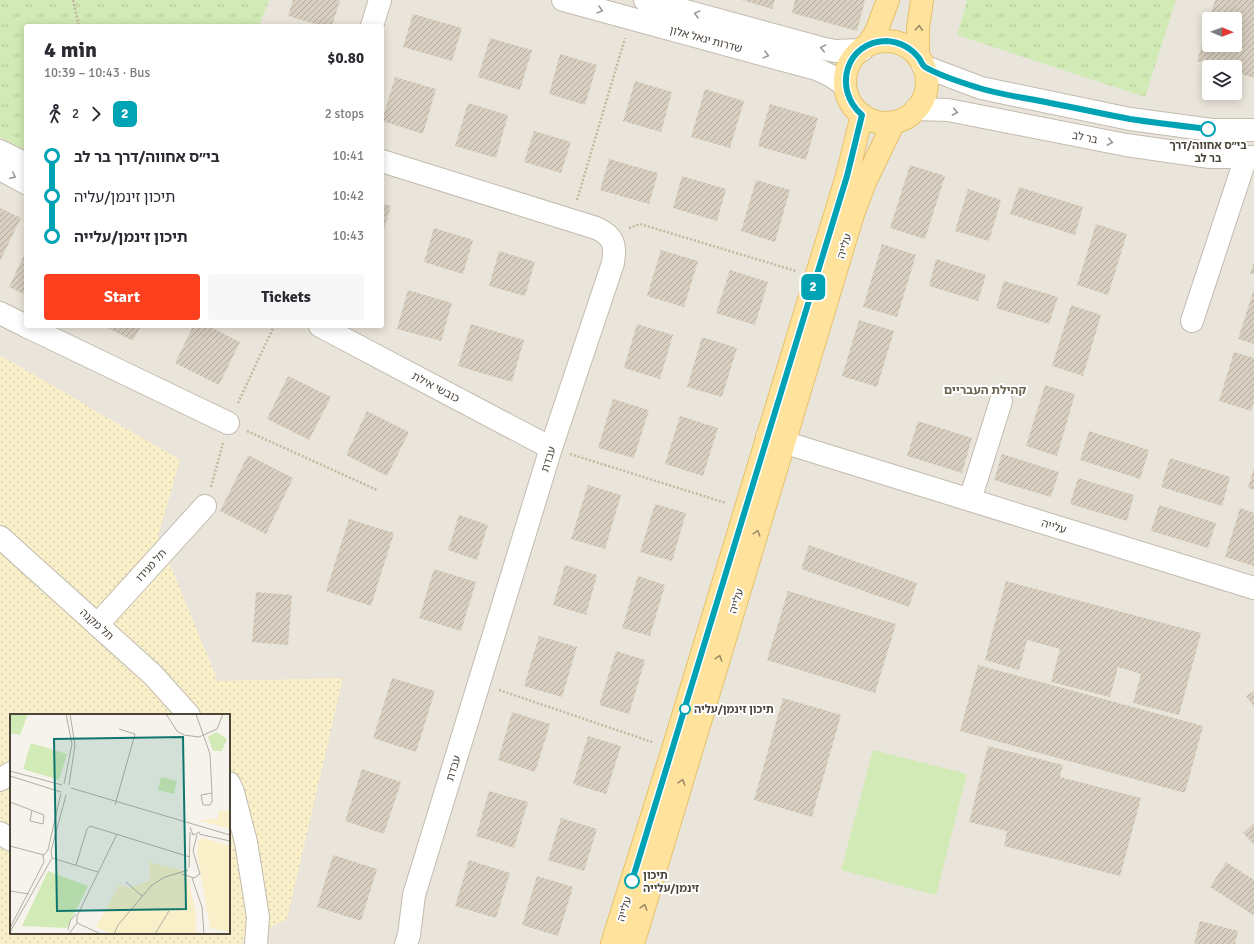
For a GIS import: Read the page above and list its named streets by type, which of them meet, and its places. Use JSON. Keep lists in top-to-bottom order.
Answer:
{
  "streets": {
    "main road": ["עלייה"],
    "street": [
      "שדרות יגאל אלון",
      "בר לב",
      "כובשי אילת",
      "עבדת",
      "תל מגידו",
      "תל מקנה"
    ]
  },
  "crossings": [
    ["שדרות יגאל אלון", "בר לב"],
    ["שדרות יגאל אלון", "עלייה"],
    ["בר לב", "עלייה"],
    ["כובשי אילת", "עבדת"],
    ["תל מגידו", "תל מקנה"]
  ],
  "districts": ["קהילת העבריים"],
  "places": ["בי״ס אחווה/דרך בר לב", "תיכון זינמן/עליה", "תיכון זינמן/עלייה"],
  "lines": ["bus line 2"],
  "north": "right",
  "page": {
    "on_map": "2",
    "heading": ["4 min", "10:39 – 10:43 · Bus", "$0.80"],
    "legs": ["2", "2", "2 stops"],
    "list": [
      {
        "name": "בי״ס אחווה/דרך בר לב",
        "value": "10:41"
      },
      {
        "name": "תיכון זינמן/עליה",
        "value": "10:42"
      },
      {
        "name": "תיכון זינמן/עלייה",
        "value": "10:43"
      }
    ],
    "buttons": ["Start", "Tickets"]
  }
}
